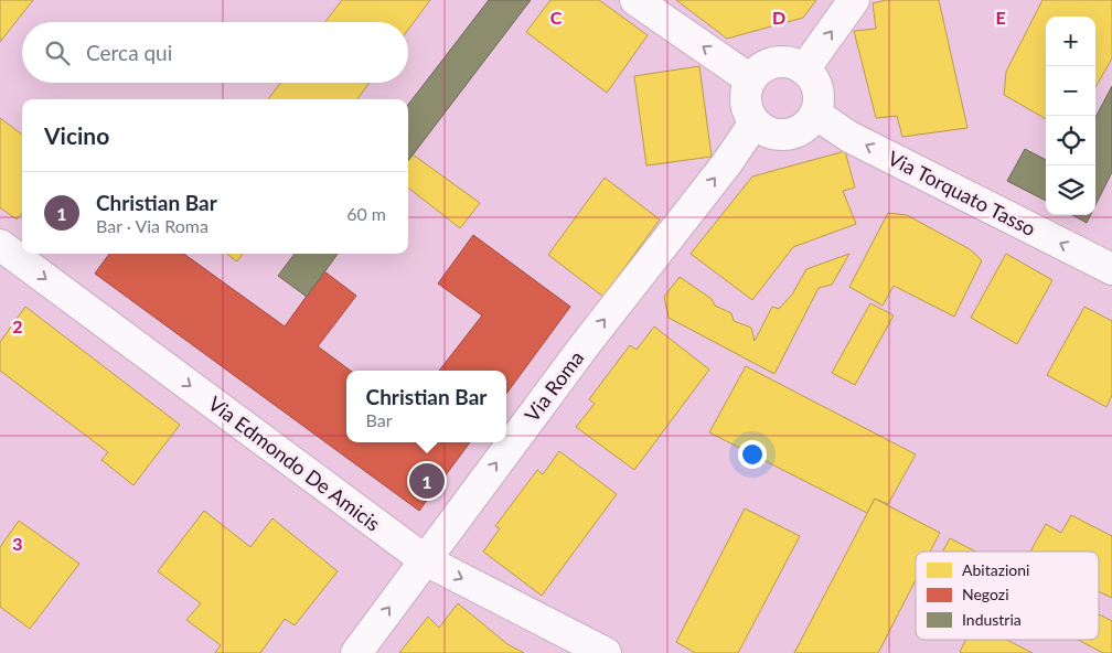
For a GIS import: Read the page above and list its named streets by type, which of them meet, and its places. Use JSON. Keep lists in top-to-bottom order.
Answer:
{
  "streets": {
    "street": ["Via Torquato Tasso", "Via Roma", "Via Edmondo De Amicis"]
  },
  "crossings": [
    ["Via Torquato Tasso", "Via Roma"],
    ["Via Roma", "Via Edmondo De Amicis"]
  ],
  "one_way": ["Via Torquato Tasso", "Via Roma", "Via Edmondo De Amicis"],
  "legend": ["Abitazioni", "Negozi", "Industria"],
  "page": {
    "map_buttons": ["+", "−"],
    "search": "Cerca qui",
    "heading": "Vicino",
    "list": [
      {
        "mark": "1",
        "name": "Christian Bar",
        "note": "Bar · Via Roma",
        "value": "60 m"
      }
    ],
    "popup": ["Christian Bar", "Bar"],
    "pins": "1"
  },
  "grid": {
    "columns": ["C", "D", "E"],
    "rows": ["2", "3"]
  }
}
